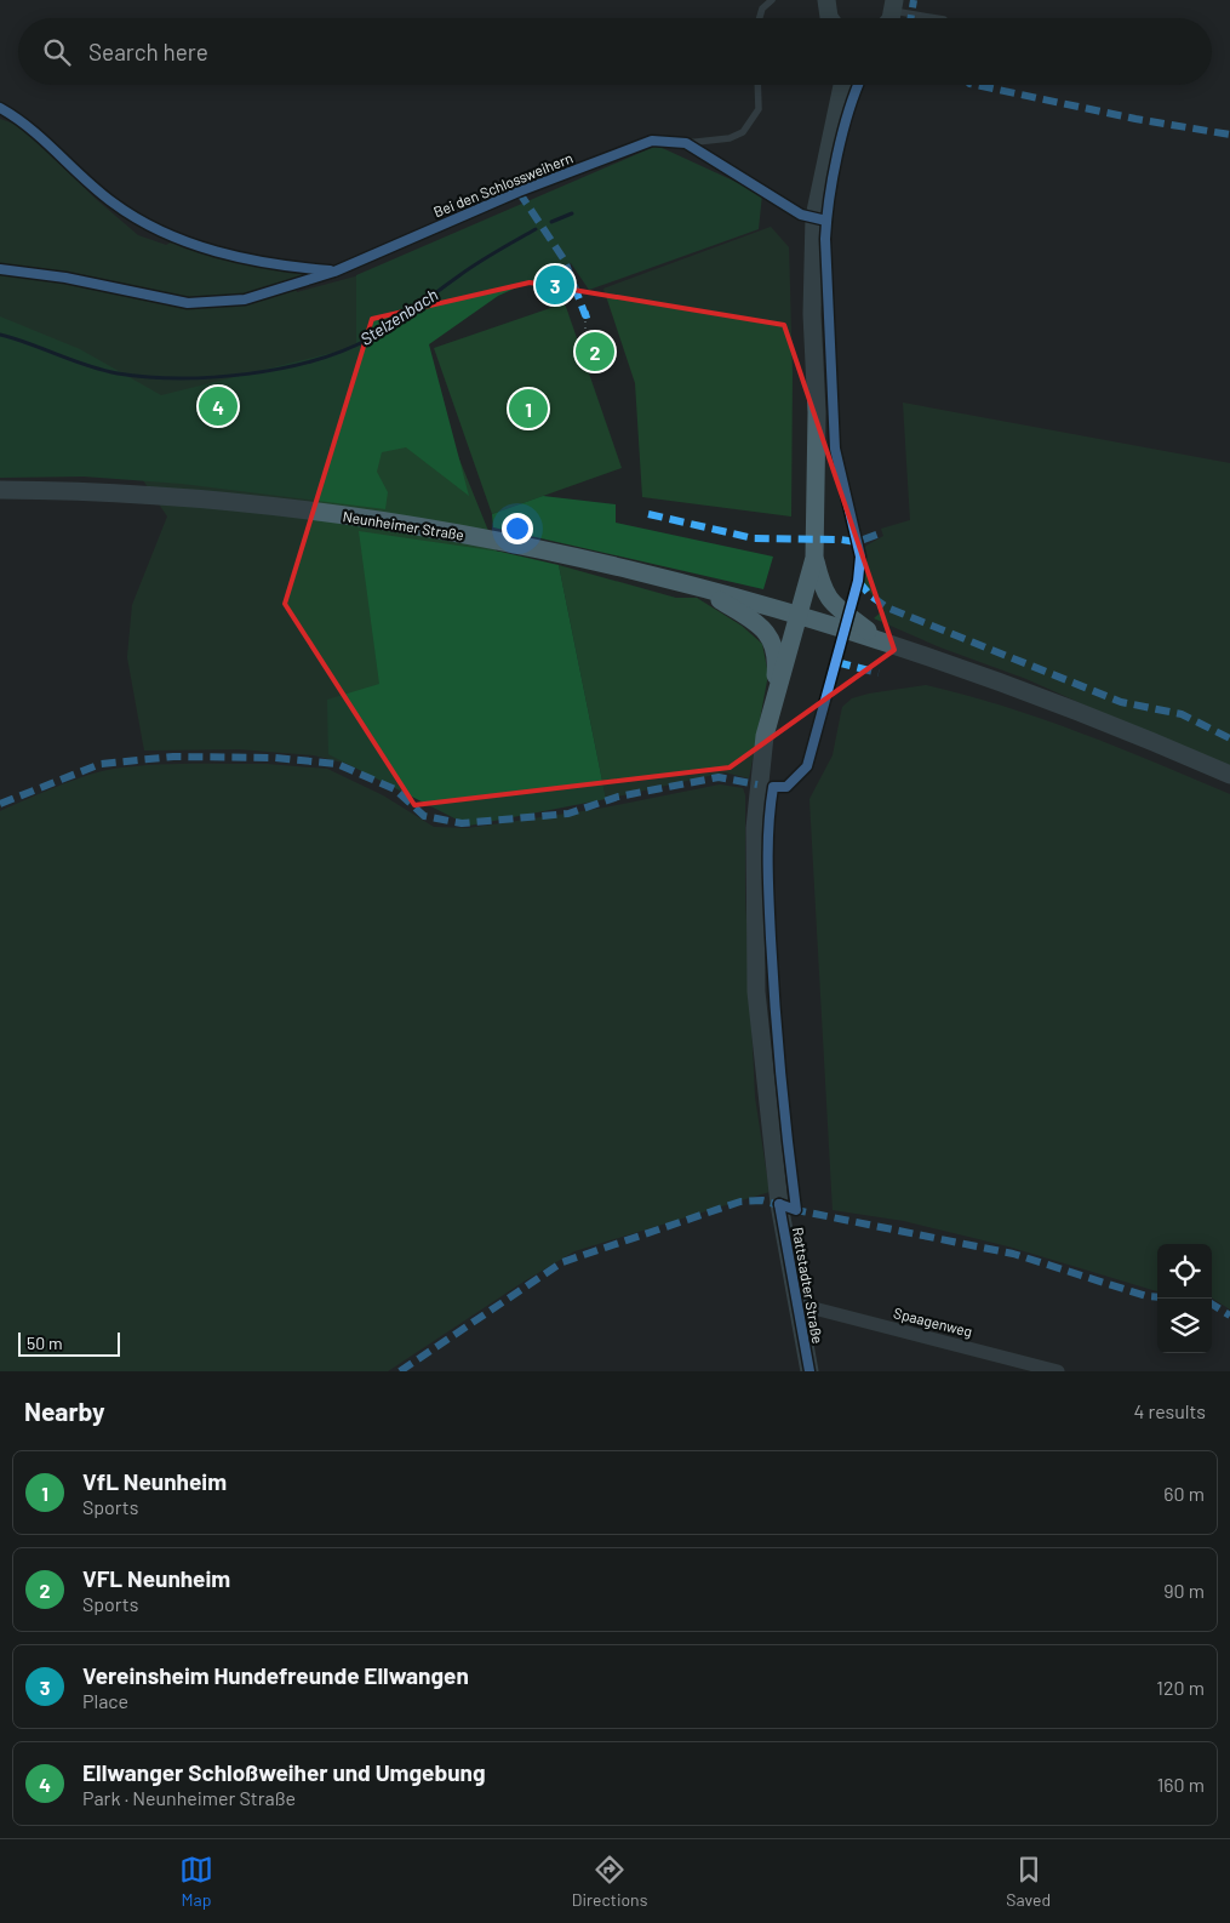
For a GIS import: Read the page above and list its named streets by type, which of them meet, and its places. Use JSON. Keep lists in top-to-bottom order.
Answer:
{
  "streets": {
    "street": ["Neunheimer Straße", "Rattstadter Straße", "Spaagenweg"],
    "lane": ["Bei den Schlossweihern"]
  },
  "crossings": [
    ["Rattstadter Straße", "Spaagenweg"]
  ],
  "water": ["Stelzenbach"],
  "scale_bar": "50 m",
  "page": {
    "search": "Search here",
    "pins": [
      "3",
      "2",
      "4",
      "1"
    ],
    "scale": "50 m",
    "heading": ["Nearby", "4 results"],
    "list": [
      {
        "mark": "1",
        "name": "VfL Neunheim",
        "note": "Sports",
        "value": "60 m"
      },
      {
        "mark": "2",
        "name": "VFL Neunheim",
        "note": "Sports",
        "value": "90 m"
      },
      {
        "mark": "3",
        "name": "Vereinsheim Hundefreunde Ellwangen",
        "note": "Place",
        "value": "120 m"
      },
      {
        "mark": "4",
        "name": "Ellwanger Schloßweiher und Umgebung",
        "note": "Park · Neunheimer Straße",
        "value": "160 m"
      }
    ],
    "nav": ["Map", "Directions", "Saved"]
  }
}
